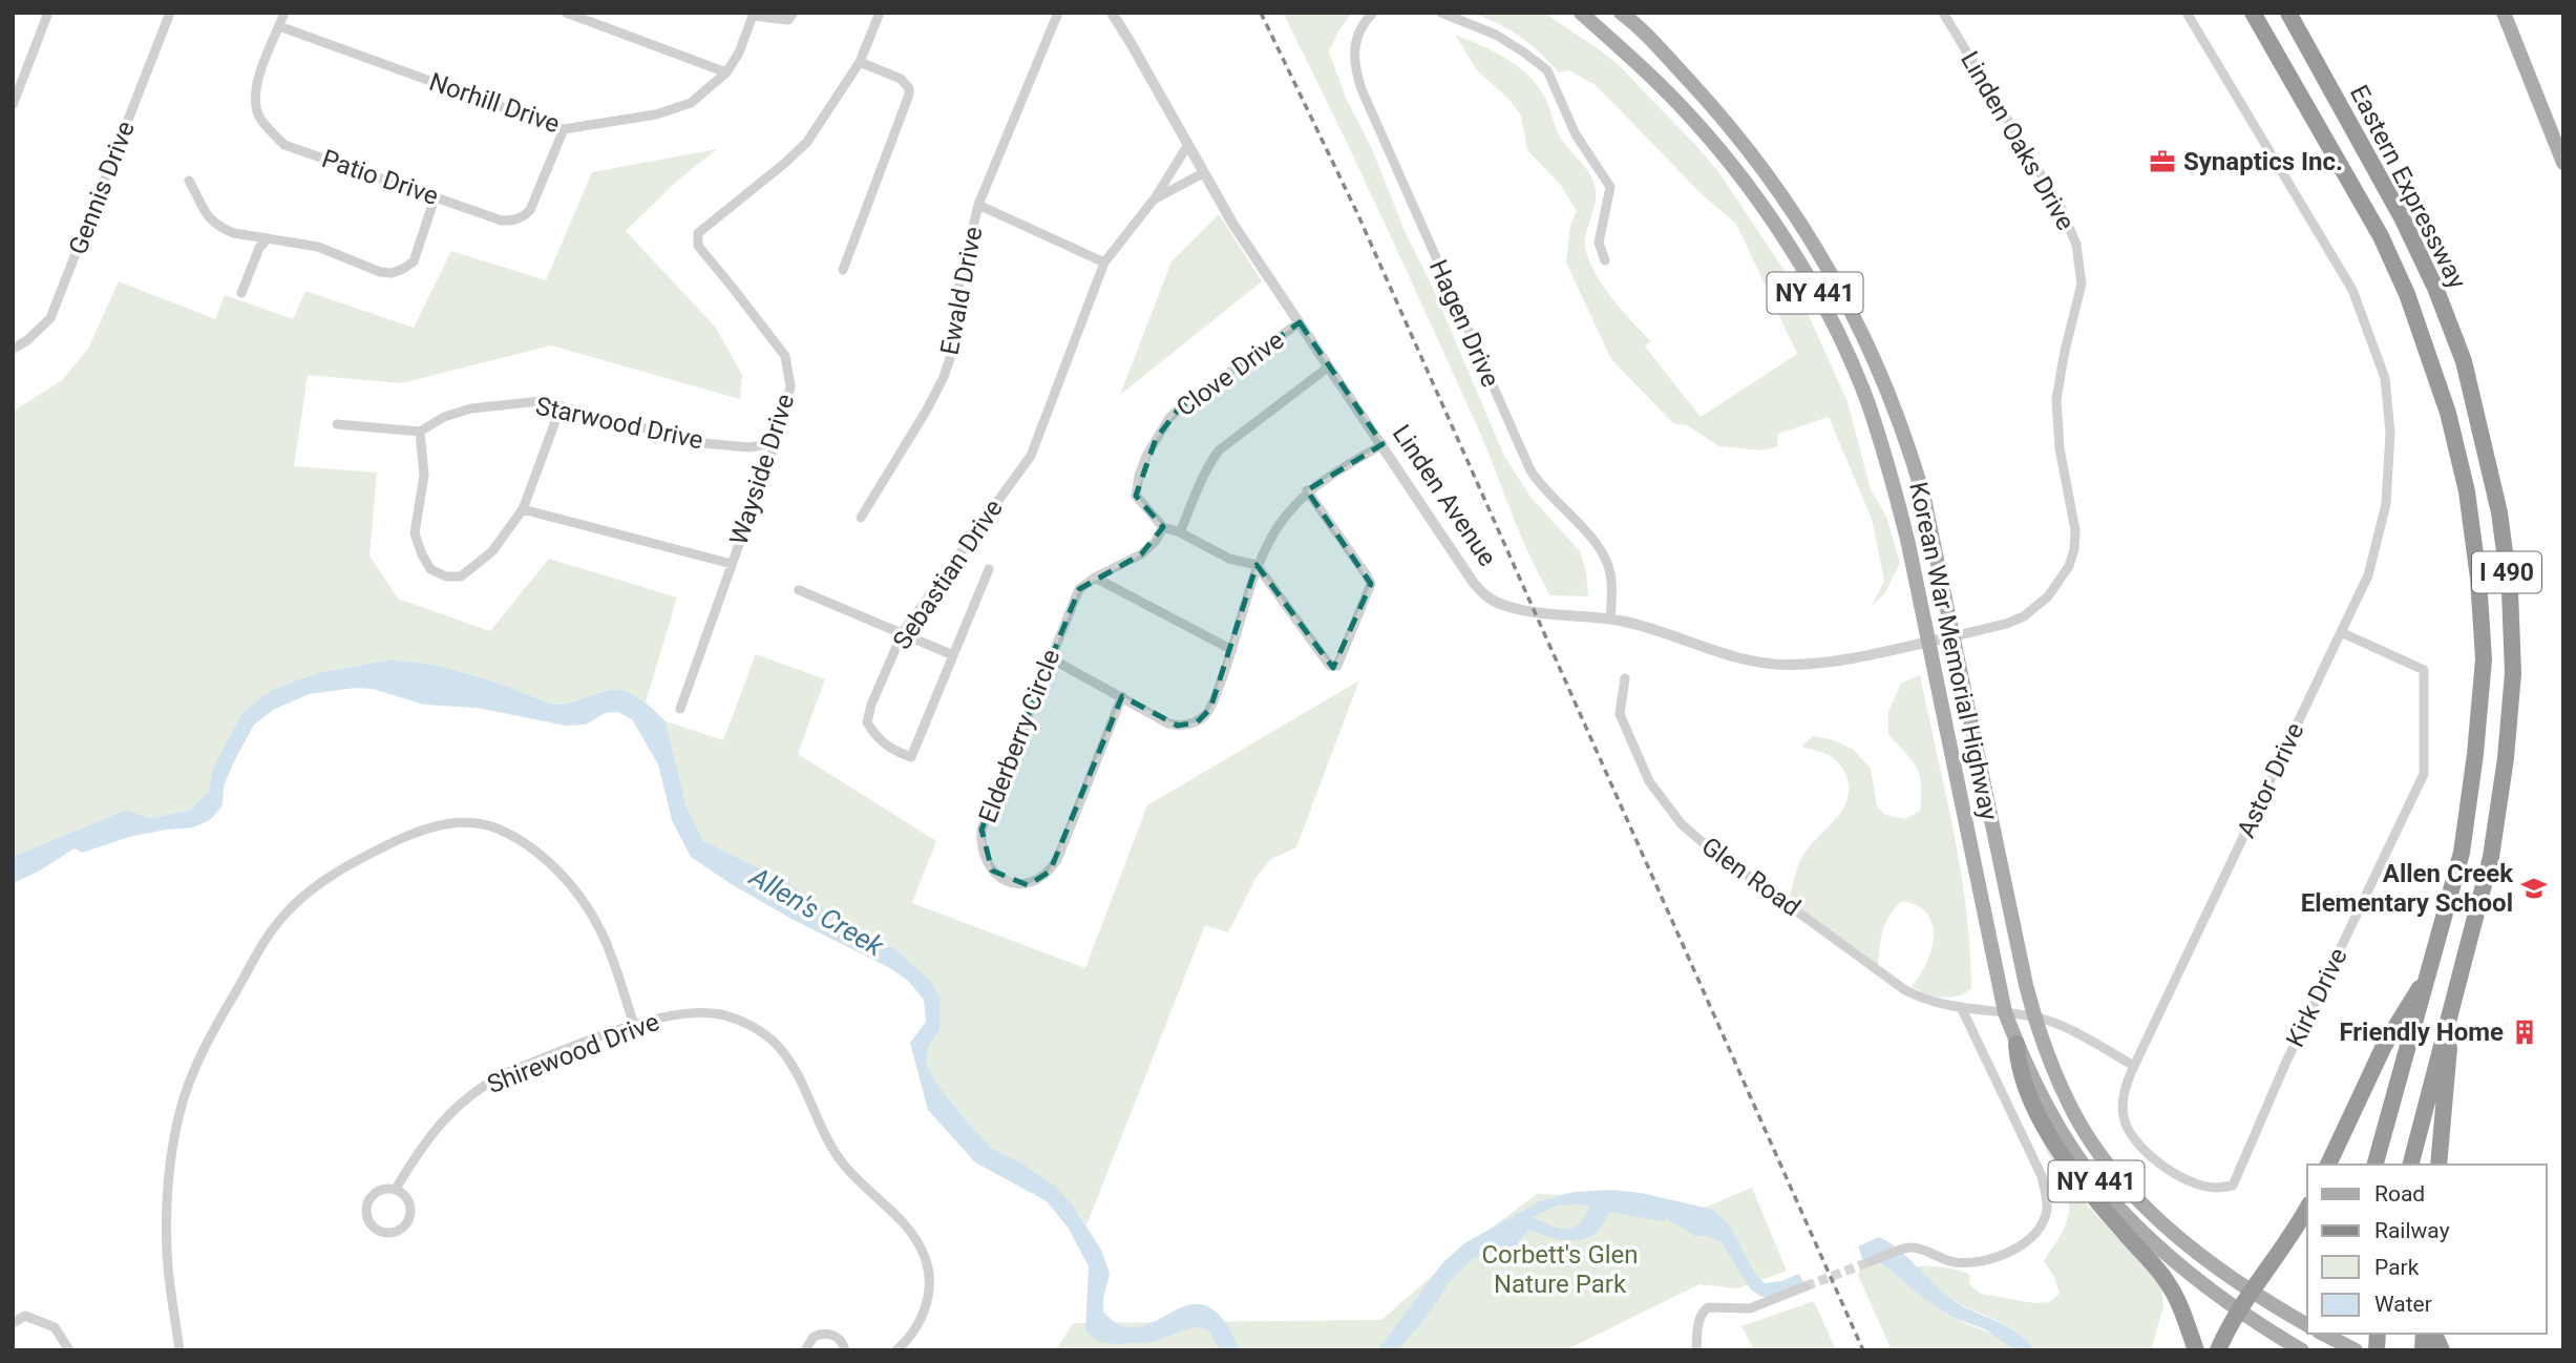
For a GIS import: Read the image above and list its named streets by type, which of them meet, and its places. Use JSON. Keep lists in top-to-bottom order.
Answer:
{
  "streets": {
    "highway": ["Eastern Expressway", "I 490"],
    "main road": ["NY 441", "Korean War Memorial Highway"],
    "street": [
      "Norhill Drive",
      "Linden Oaks Drive",
      "Patio Drive",
      "Gennis Drive",
      "Ewald Drive",
      "Hagen Drive",
      "Clove Drive",
      "Starwood Drive",
      "Wayside Drive",
      "Linden Avenue",
      "Sebastian Drive",
      "Elderberry Circle",
      "Astor Drive",
      "Glen Road",
      "Kirk Drive",
      "Shirewood Drive"
    ]
  },
  "crossings": [
    ["Norhill Drive", "Patio Drive"],
    ["Linden Oaks Drive", "Linden Avenue"],
    ["Linden Oaks Drive", "Korean War Memorial Highway"],
    ["NY 441", "Korean War Memorial Highway"],
    ["Hagen Drive", "Linden Avenue"],
    ["Clove Drive", "Linden Avenue"],
    ["Clove Drive", "Elderberry Circle"],
    ["Starwood Drive", "Wayside Drive"],
    ["Linden Avenue", "Sebastian Drive"],
    ["Linden Avenue", "Korean War Memorial Highway"],
    ["Korean War Memorial Highway", "Glen Road"],
    ["Astor Drive", "Kirk Drive"]
  ],
  "water": ["Allen's Creek"],
  "parks": ["Corbett's Glen Nature Park"],
  "places": {
    "office": ["Synaptics Inc."],
    "school or university": ["Allen Creek Elementary School"],
    "building": ["Friendly Home"]
  },
  "legend": [
    "Road",
    "Railway",
    "Park",
    "Water"
  ]
}
